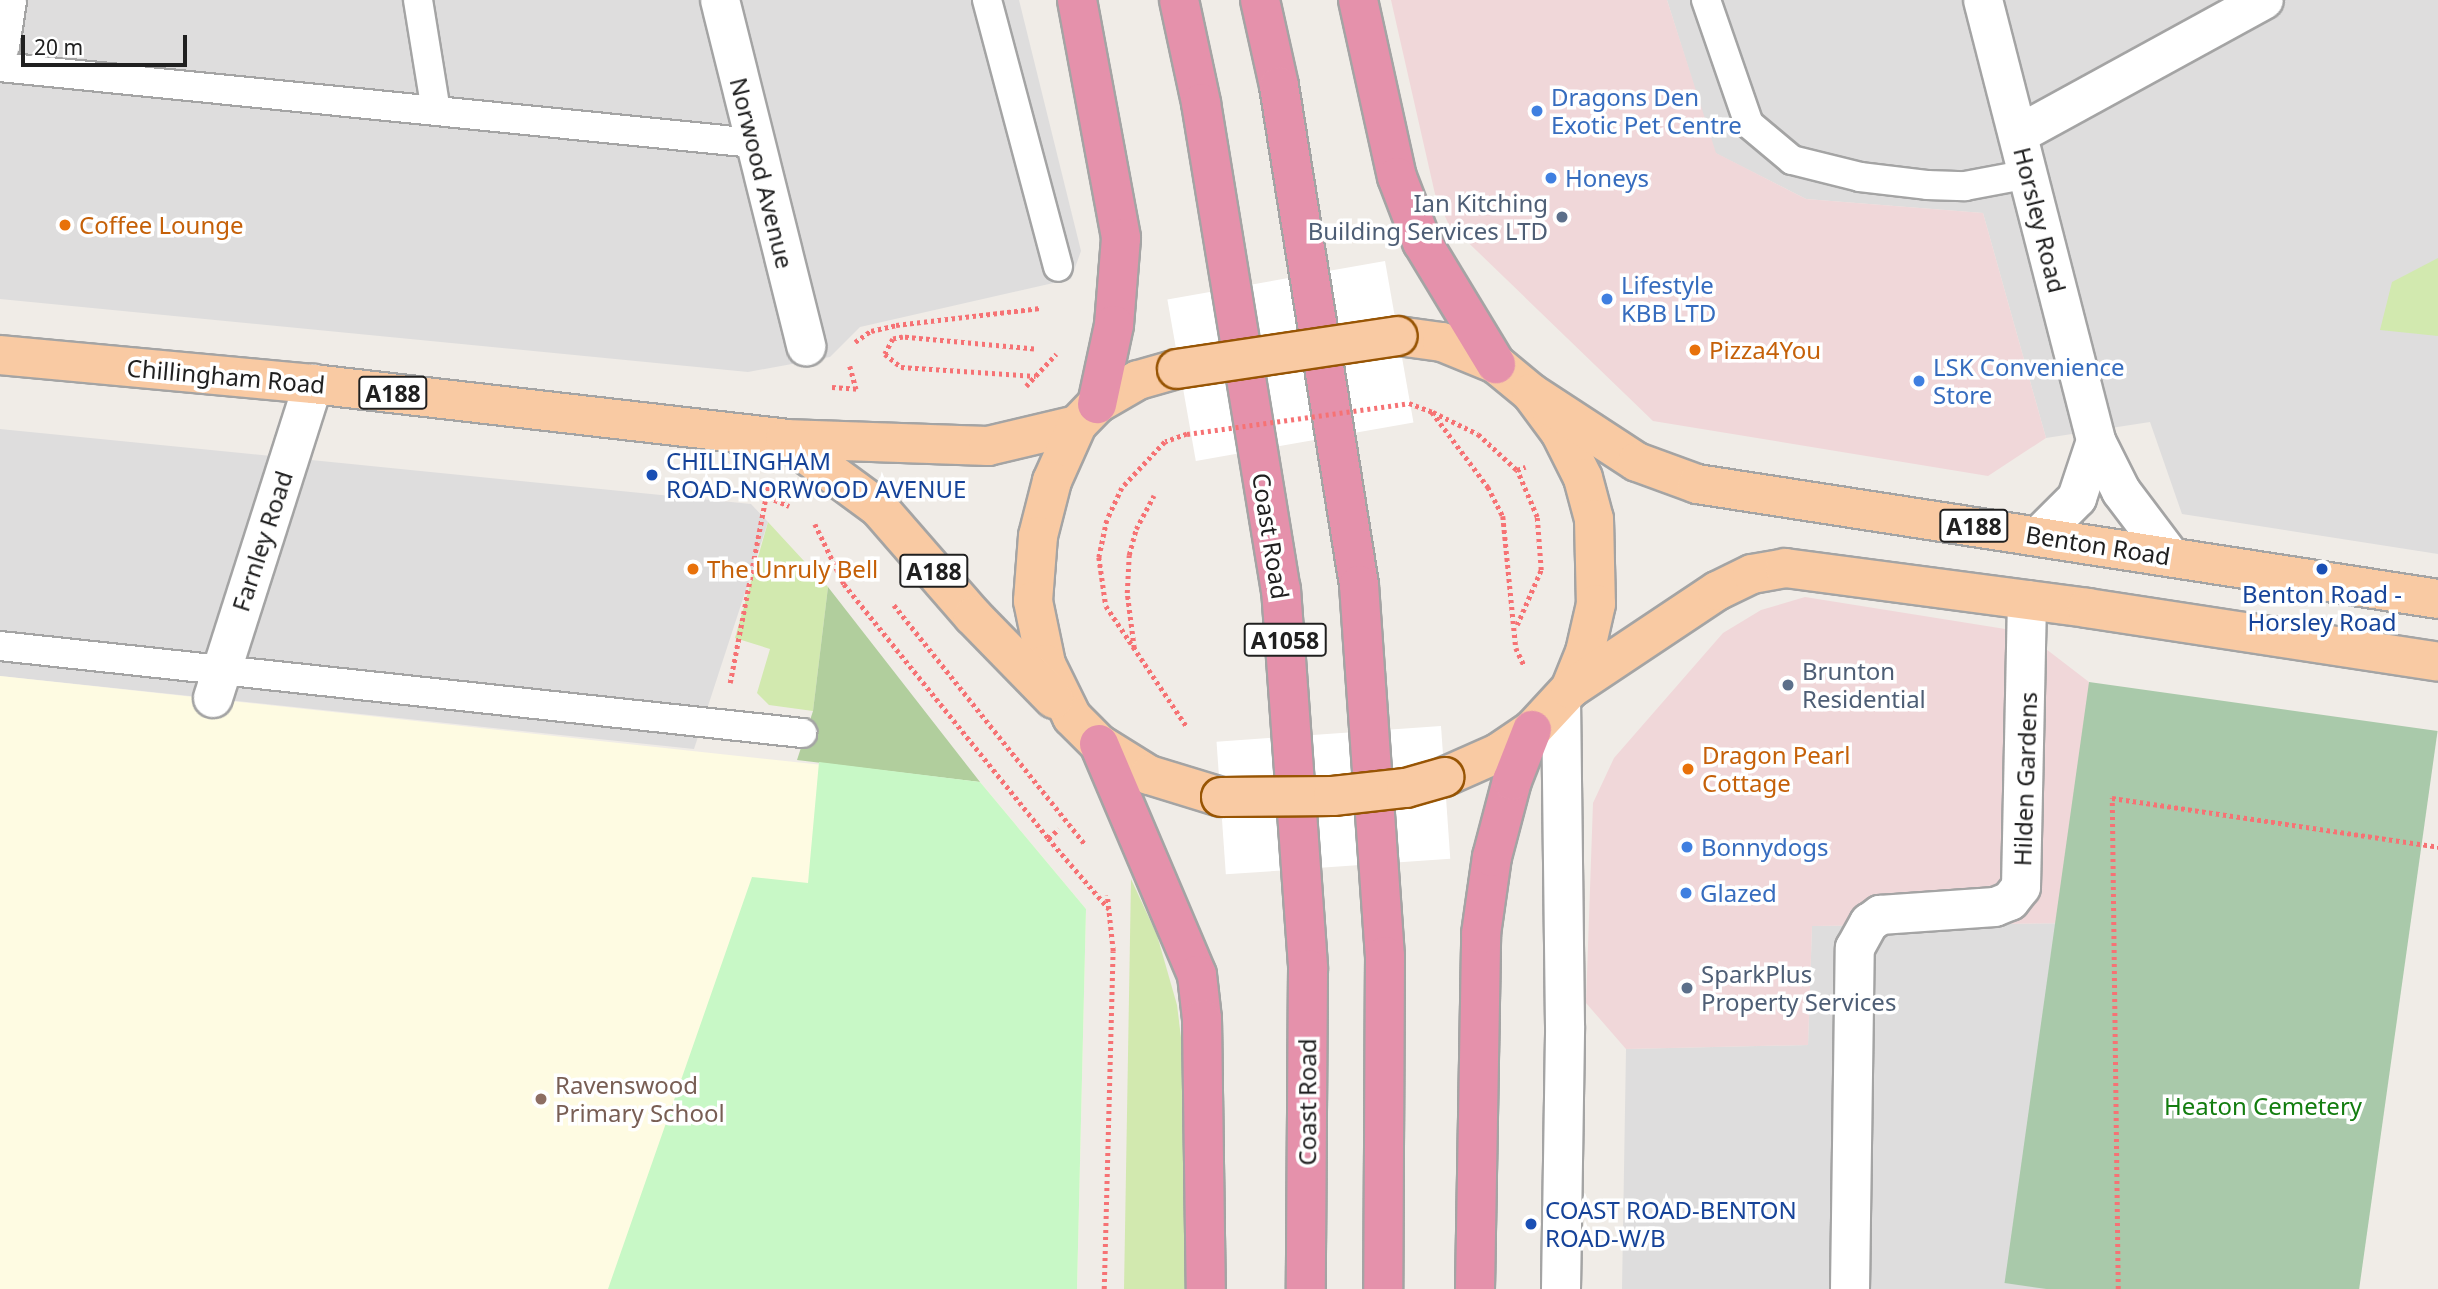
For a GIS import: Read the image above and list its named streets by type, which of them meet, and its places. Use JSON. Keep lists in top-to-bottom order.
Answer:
{
  "streets": {
    "highway": ["Coast Road", "A1058"],
    "main road": ["Chillingham Road", "A188", "Benton Road"],
    "street": [
      "Norwood Avenue",
      "Horsley Road",
      "Farnley Road",
      "Hilden Gardens"
    ]
  },
  "crossings": [
    ["Horsley Road", "Benton Road"],
    ["Chillingham Road", "Farnley Road"],
    ["Chillingham Road", "Benton Road"]
  ],
  "parks": ["Heaton Cemetery"],
  "places": [
    "Dragons Den Exotic Pet Centre",
    "Honeys",
    "Ian Kitching Building Services LTD",
    "Coffee Lounge",
    "Lifestyle KBB LTD",
    "Pizza4You",
    "LSK Convenience Store",
    "CHILLINGHAM ROAD-NORWOOD AVENUE",
    "The Unruly Bell",
    "Benton Road - Horsley Road",
    "Brunton Residential",
    "Dragon Pearl Cottage",
    "Bonnydogs",
    "Glazed",
    "SparkPlus Property Services",
    "Ravenswood Primary School",
    "COAST ROAD-BENTON ROAD-W/B"
  ],
  "scale_bar": "20 m"
}
